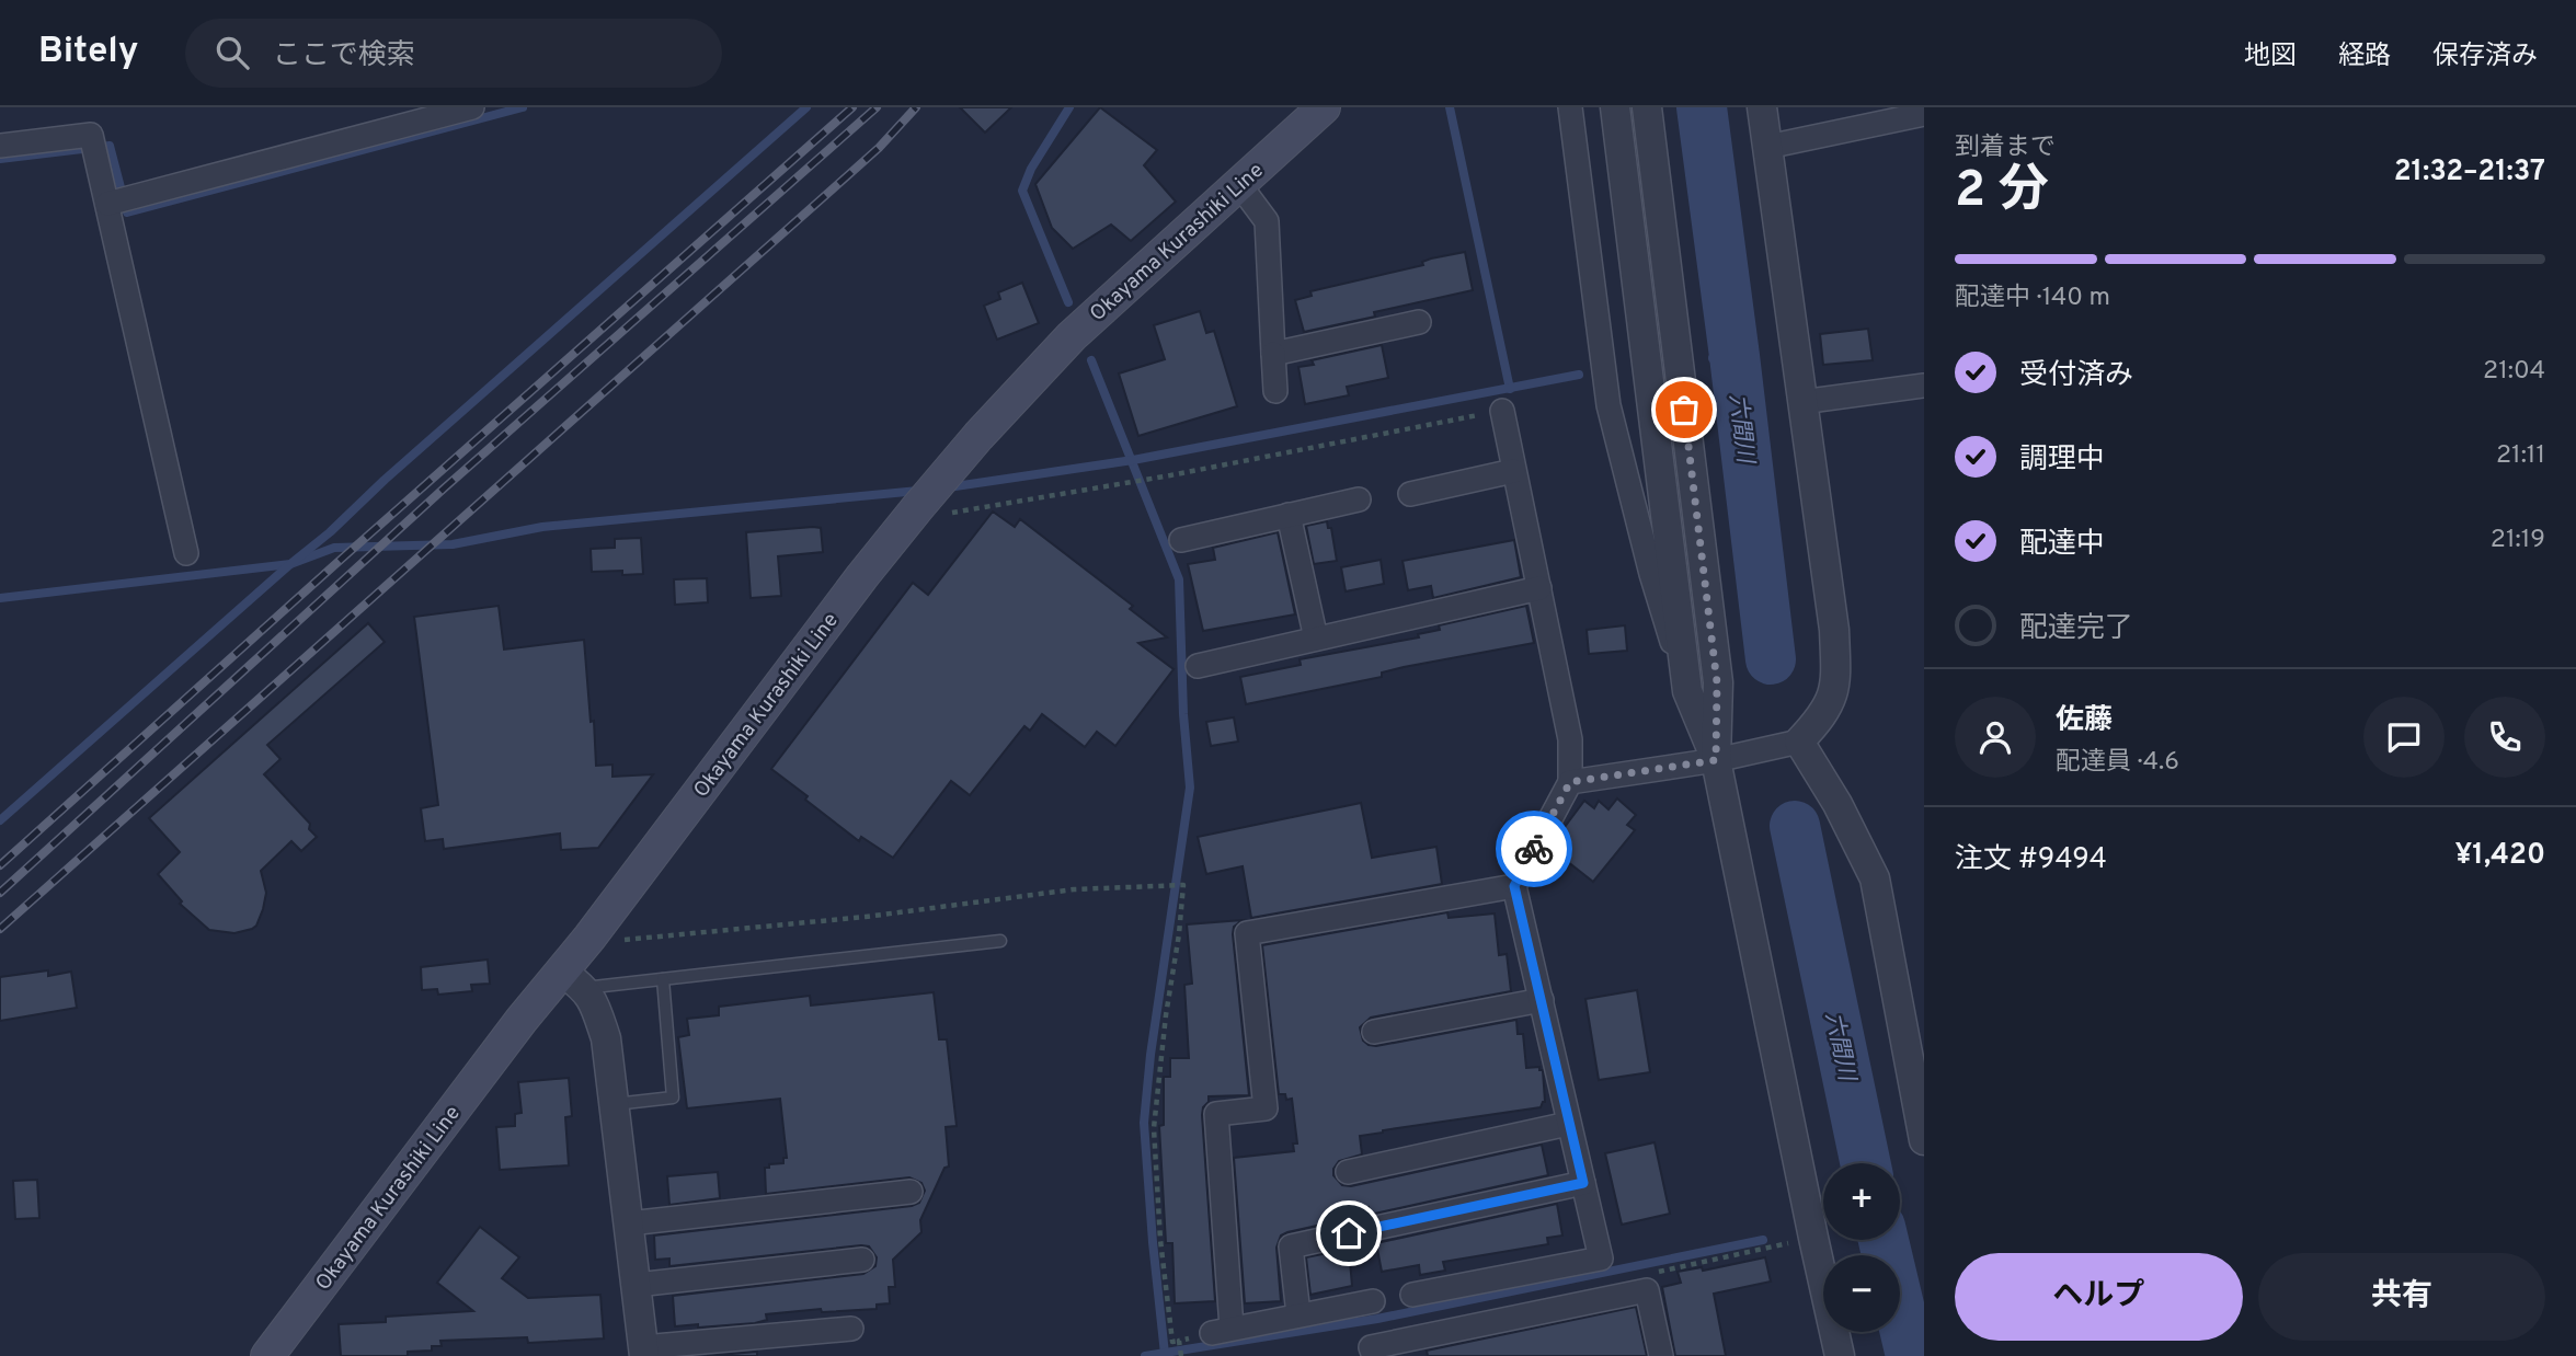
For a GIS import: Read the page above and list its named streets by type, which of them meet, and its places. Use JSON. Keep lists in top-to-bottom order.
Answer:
{
  "streets": {
    "main road": ["Okayama Kurashiki Line"]
  },
  "water": ["六間川"],
  "page": {
    "header": "Bitely",
    "search": "ここで検索",
    "nav": ["地図", "経路", "保存済み"],
    "heading": ["2 分", "到着まで", "21:32–21:37"],
    "panel": [
      "佐藤",
      "配達員 · 4.6",
      "注文 #9494",
      "¥1,420"
    ],
    "bar": "配達中 · 140 m",
    "list": [
      ["受付済み", "21:04"],
      ["調理中", "21:11"],
      ["配達中", "21:19"],
      "配達完了"
    ],
    "map_buttons": ["+", "−"],
    "buttons": ["ヘルプ", "共有"]
  }
}
